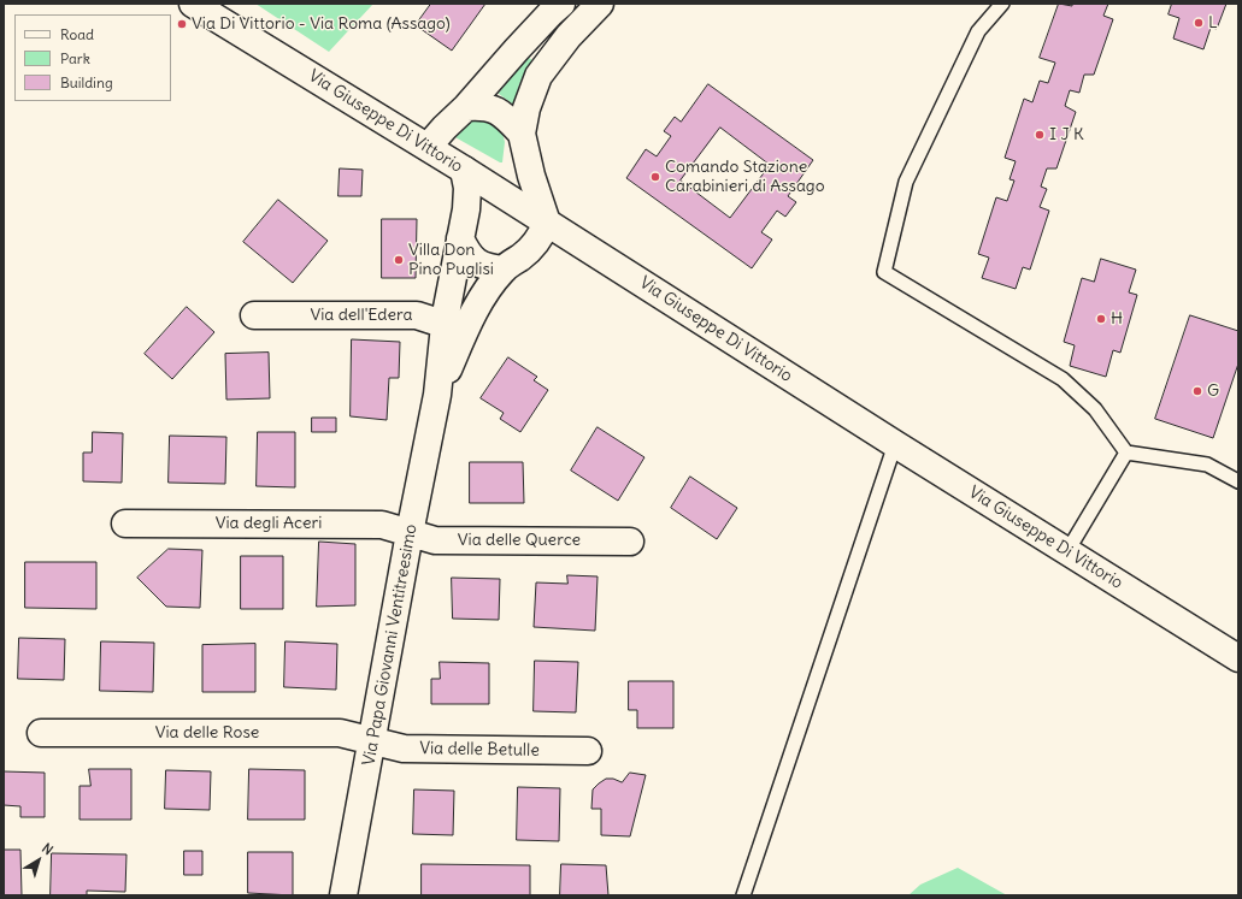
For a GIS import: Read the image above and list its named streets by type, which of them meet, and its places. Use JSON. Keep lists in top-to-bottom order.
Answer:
{
  "streets": {
    "street": [
      "Via Giuseppe Di Vittorio",
      "Via dell'Edera",
      "Via degli Aceri",
      "Via delle Querce",
      "Via Papa Giovanni Ventitreesimo",
      "Via delle Rose",
      "Via delle Betulle"
    ]
  },
  "crossings": [
    ["Via Giuseppe Di Vittorio", "Via Papa Giovanni Ventitreesimo"],
    ["Via dell'Edera", "Via Papa Giovanni Ventitreesimo"],
    ["Via degli Aceri", "Via delle Querce"],
    ["Via degli Aceri", "Via Papa Giovanni Ventitreesimo"],
    ["Via delle Querce", "Via Papa Giovanni Ventitreesimo"],
    ["Via Papa Giovanni Ventitreesimo", "Via delle Rose"],
    ["Via Papa Giovanni Ventitreesimo", "Via delle Betulle"],
    ["Via delle Rose", "Via delle Betulle"]
  ],
  "places": [
    "L",
    "Via Di Vittorio - Via Roma (Assago)",
    "I J K",
    "Comando Stazione Carabinieri di Assago",
    "Villa Don Pino Puglisi",
    "H",
    "G"
  ],
  "legend": ["Road", "Park", "Building"],
  "north": "top right"
}
